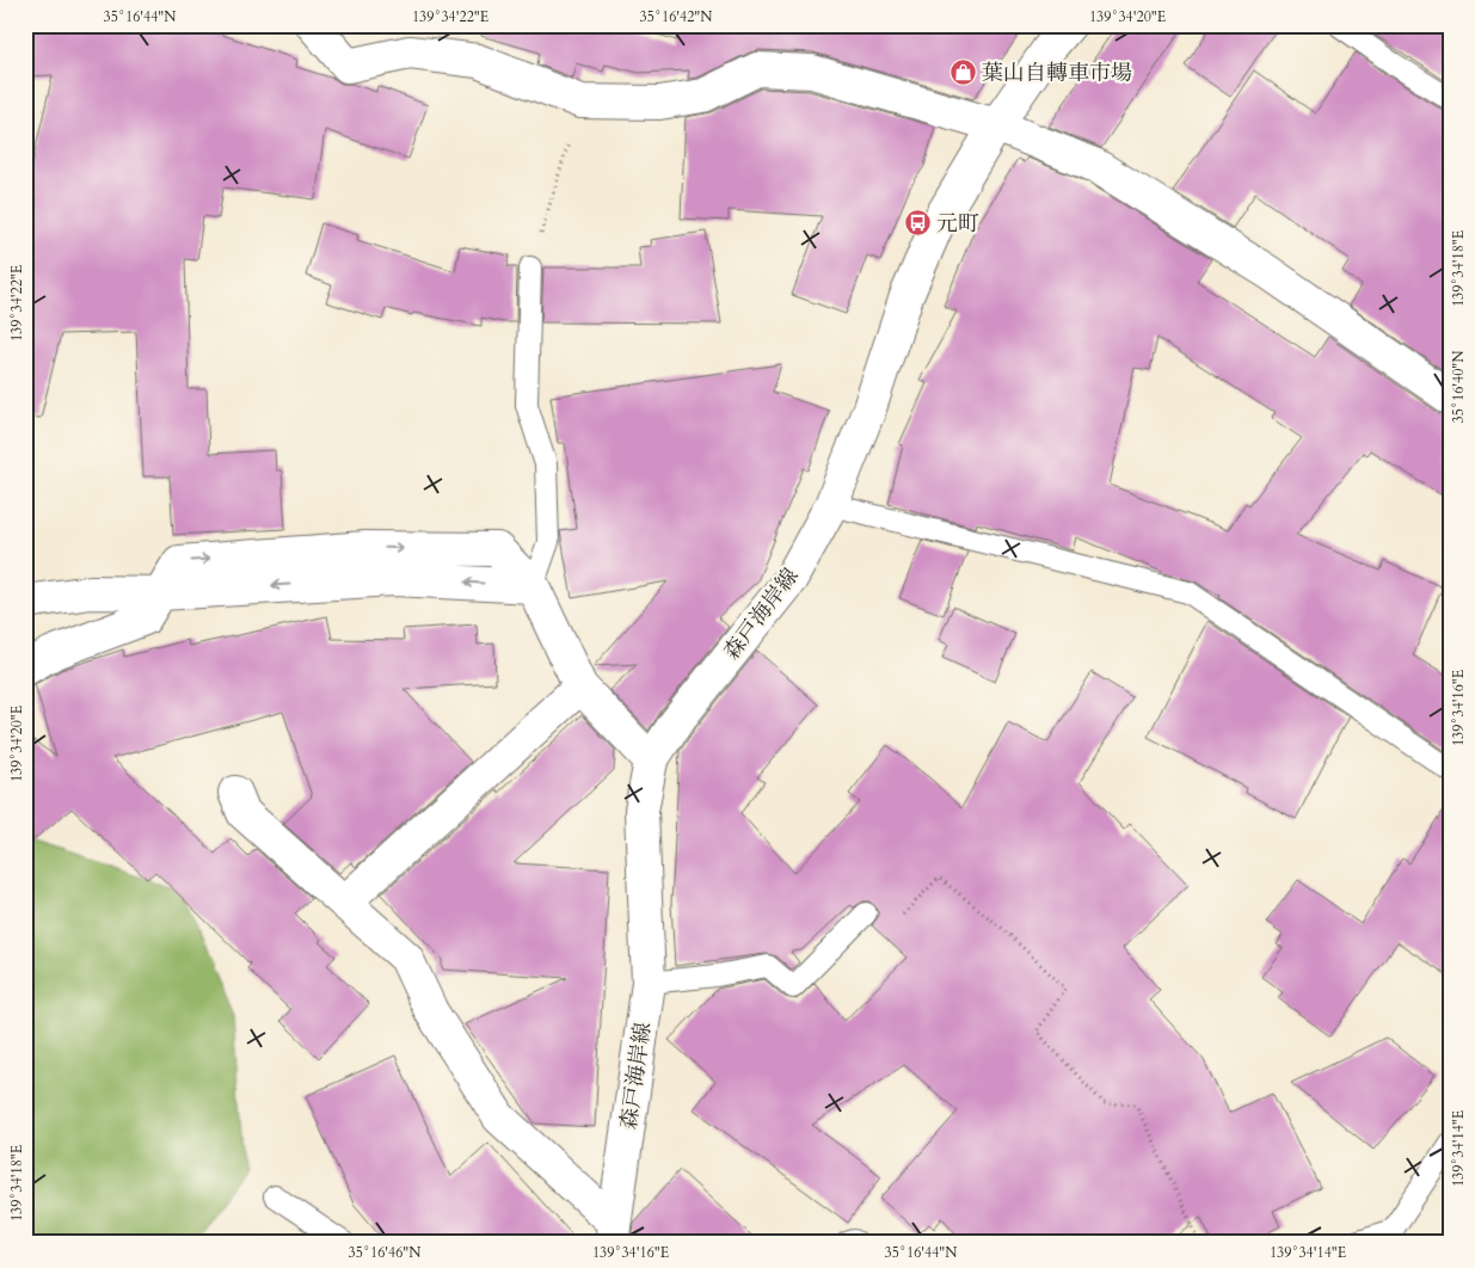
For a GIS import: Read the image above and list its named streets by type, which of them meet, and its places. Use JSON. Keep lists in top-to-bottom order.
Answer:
{
  "streets": {
    "street": ["森戸海岸線"]
  },
  "places": {
    "shop": ["葉山自轉車市場"],
    "bus stop": ["元町"]
  },
  "coordinates": [
    "35°16'44\"N",
    "139°34'22\"E",
    "35°16'42\"N",
    "139°34'20\"E",
    "139°34'18\"E",
    "35°16'40\"N",
    "139°34'16\"E",
    "139°34'14\"E",
    "35°16'46\"N"
  ]
}
